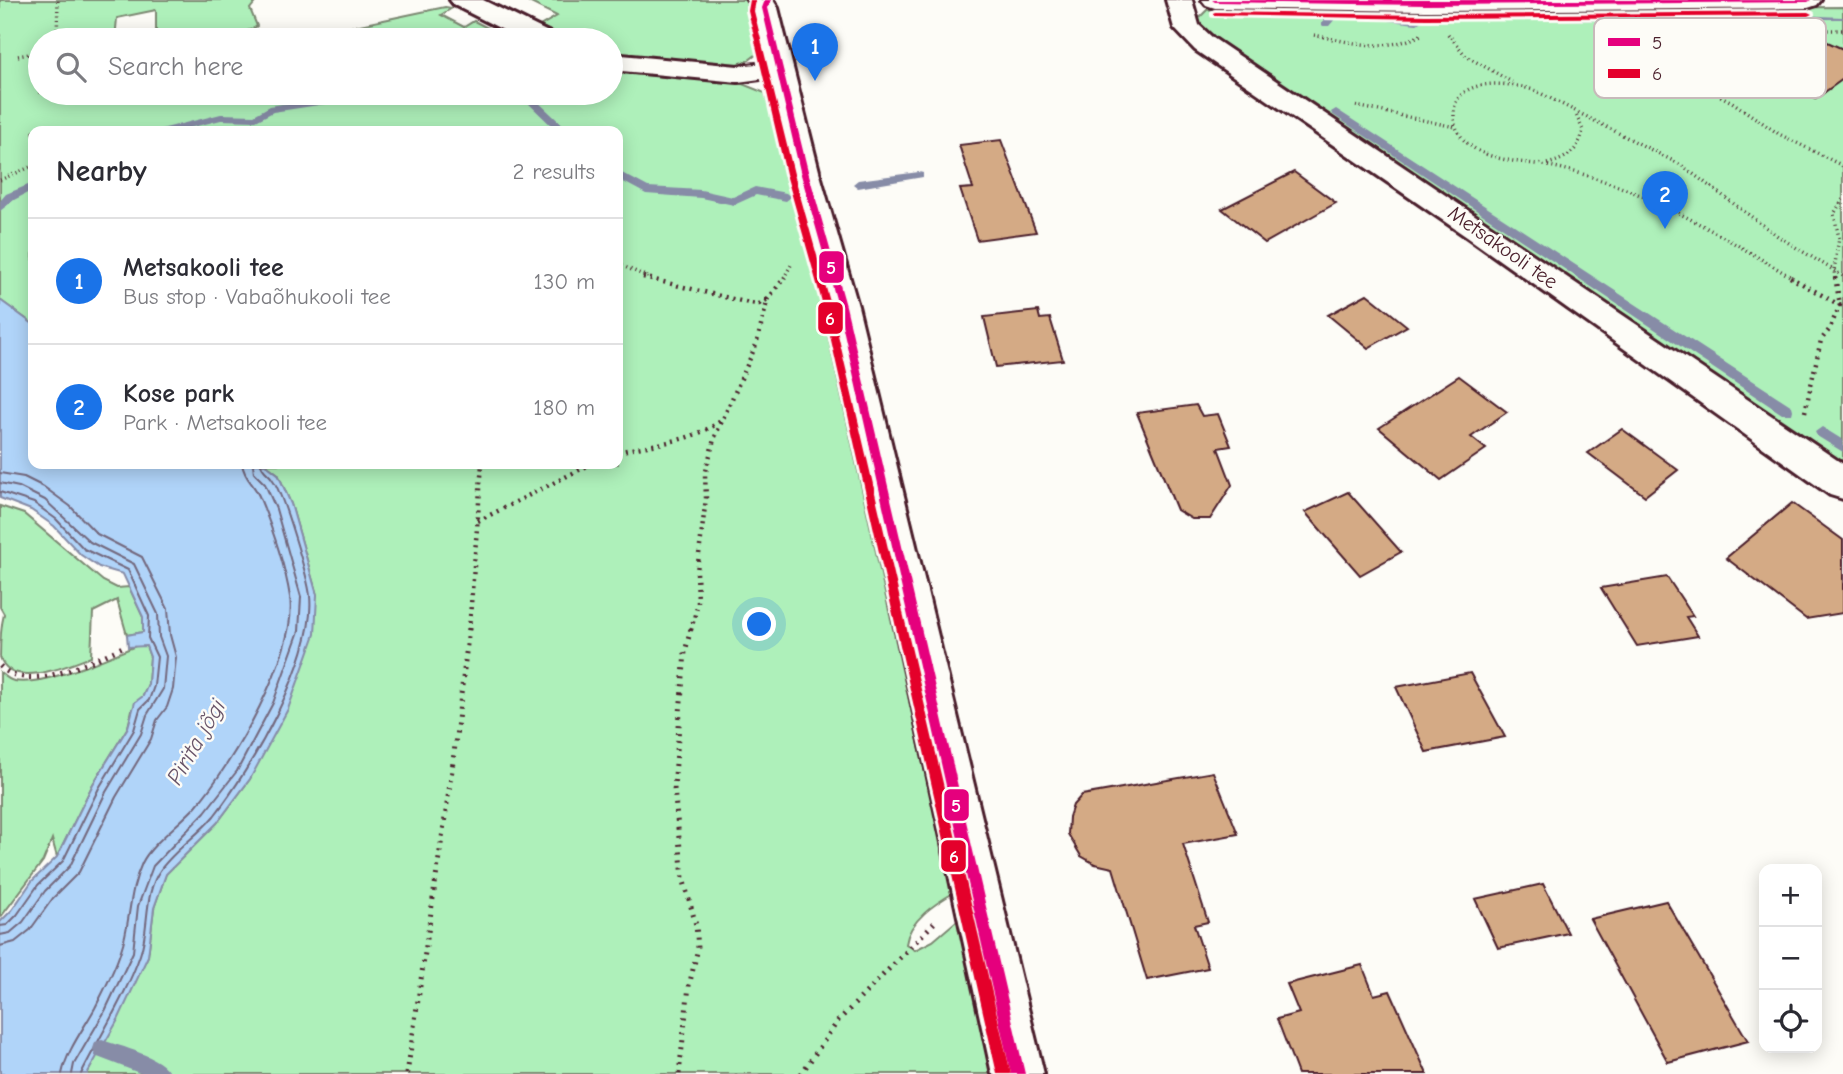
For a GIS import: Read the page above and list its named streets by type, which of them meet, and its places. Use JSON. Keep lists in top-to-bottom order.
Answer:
{
  "streets": {
    "street": ["Metsakooli tee"]
  },
  "water": ["Pirita jõgi"],
  "lines": ["transit line 5", "transit line 6"],
  "legend": ["5", "6"],
  "page": {
    "pins": ["1", "2"],
    "search": "Search here",
    "heading": ["Nearby", "2 results"],
    "list": [
      {
        "mark": "1",
        "name": "Metsakooli tee",
        "note": "Bus stop · Vabaõhukooli tee",
        "value": "130 m"
      },
      {
        "mark": "2",
        "name": "Kose park",
        "note": "Park · Metsakooli tee",
        "value": "180 m"
      }
    ],
    "map_buttons": ["+", "−"]
  }
}
